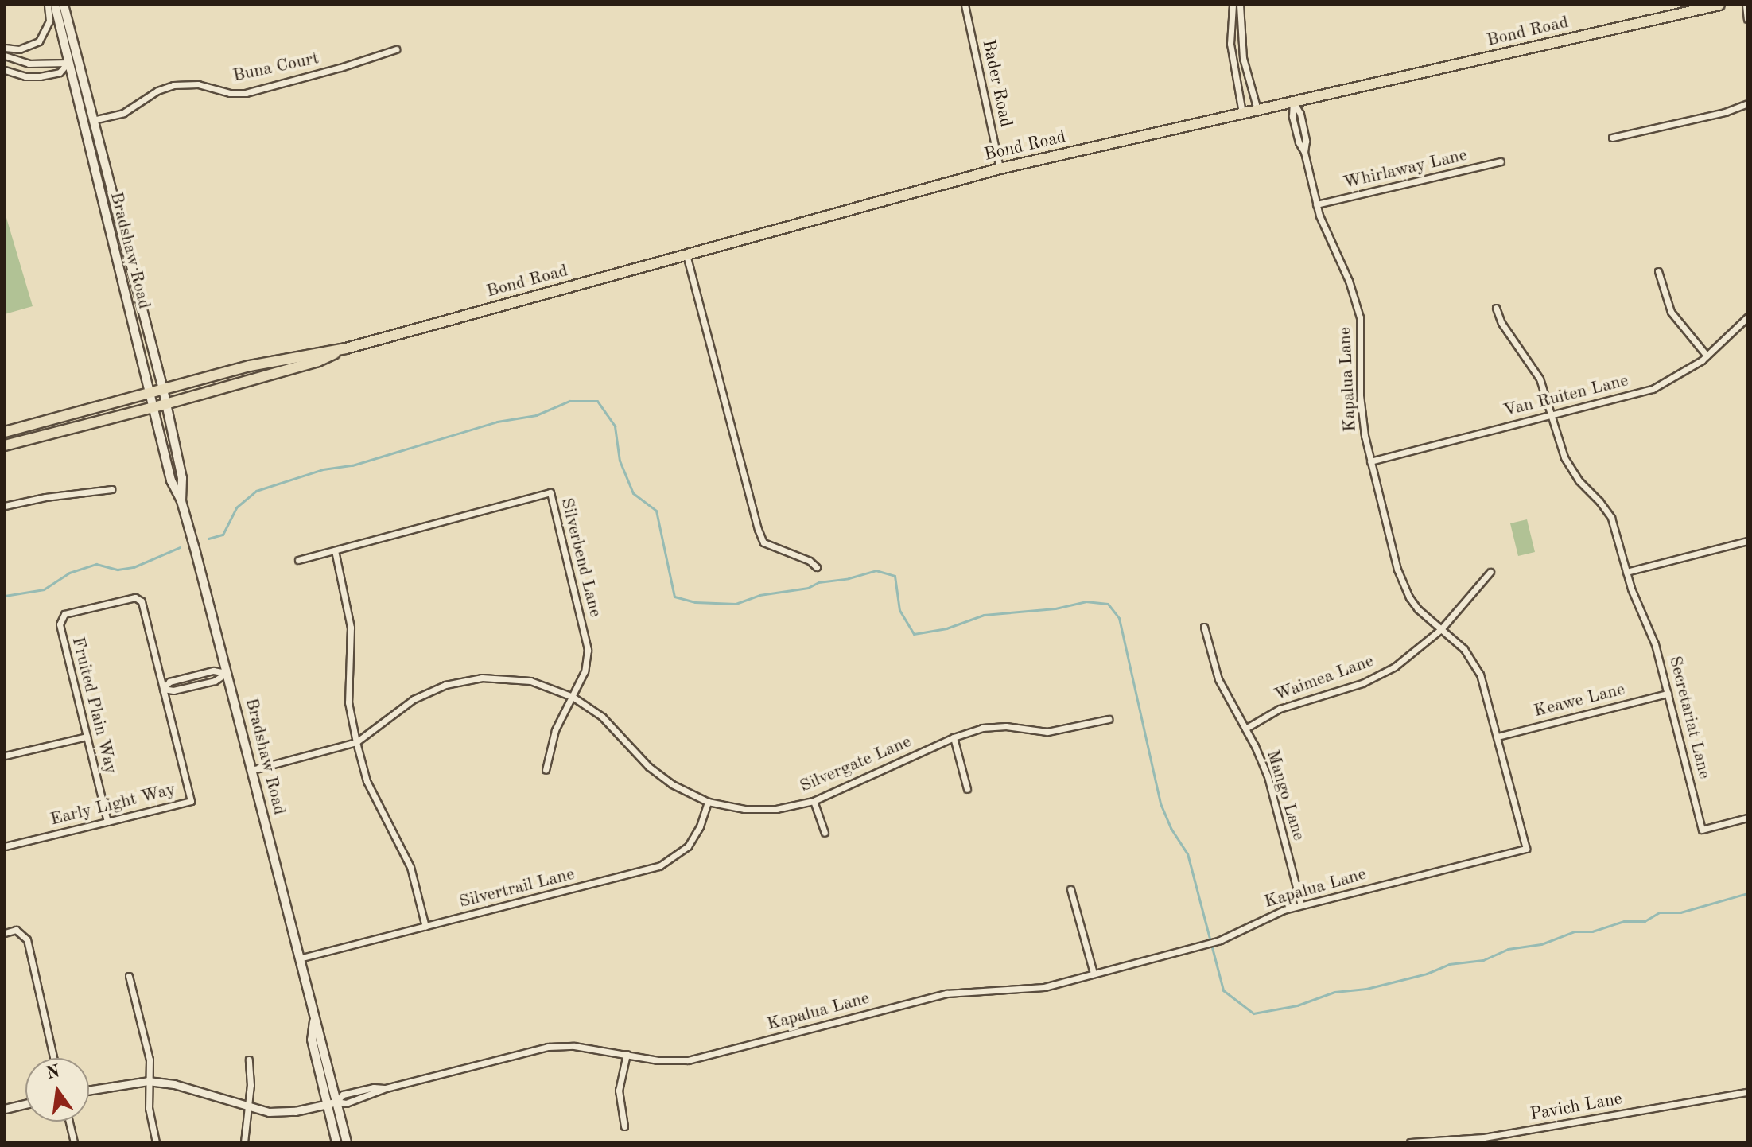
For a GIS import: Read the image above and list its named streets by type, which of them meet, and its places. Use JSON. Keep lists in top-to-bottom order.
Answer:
{
  "streets": {
    "main road": ["Bond Road", "Bradshaw Road"],
    "street": [
      "Buna Court",
      "Bader Road",
      "Whirlaway Lane",
      "Kapalua Lane",
      "Van Ruiten Lane",
      "Silverbend Lane",
      "Waimea Lane",
      "Keawe Lane",
      "Fruited Plain Way",
      "Secretariat Lane",
      "Silvergate Lane",
      "Mango Lane",
      "Early Light Way",
      "Silvertrail Lane",
      "Pavich Lane"
    ]
  },
  "crossings": [
    ["Bond Road", "Bader Road"],
    ["Bond Road", "Bradshaw Road"],
    ["Bond Road", "Kapalua Lane"],
    ["Buna Court", "Bradshaw Road"],
    ["Whirlaway Lane", "Kapalua Lane"],
    ["Bradshaw Road", "Kapalua Lane"],
    ["Bradshaw Road", "Silvergate Lane"],
    ["Bradshaw Road", "Silvertrail Lane"],
    ["Kapalua Lane", "Van Ruiten Lane"],
    ["Kapalua Lane", "Waimea Lane"],
    ["Kapalua Lane", "Keawe Lane"],
    ["Kapalua Lane", "Mango Lane"],
    ["Van Ruiten Lane", "Secretariat Lane"],
    ["Silverbend Lane", "Silvergate Lane"],
    ["Waimea Lane", "Mango Lane"],
    ["Keawe Lane", "Secretariat Lane"],
    ["Fruited Plain Way", "Early Light Way"],
    ["Silvergate Lane", "Silvertrail Lane"]
  ],
  "north": "top"
}
